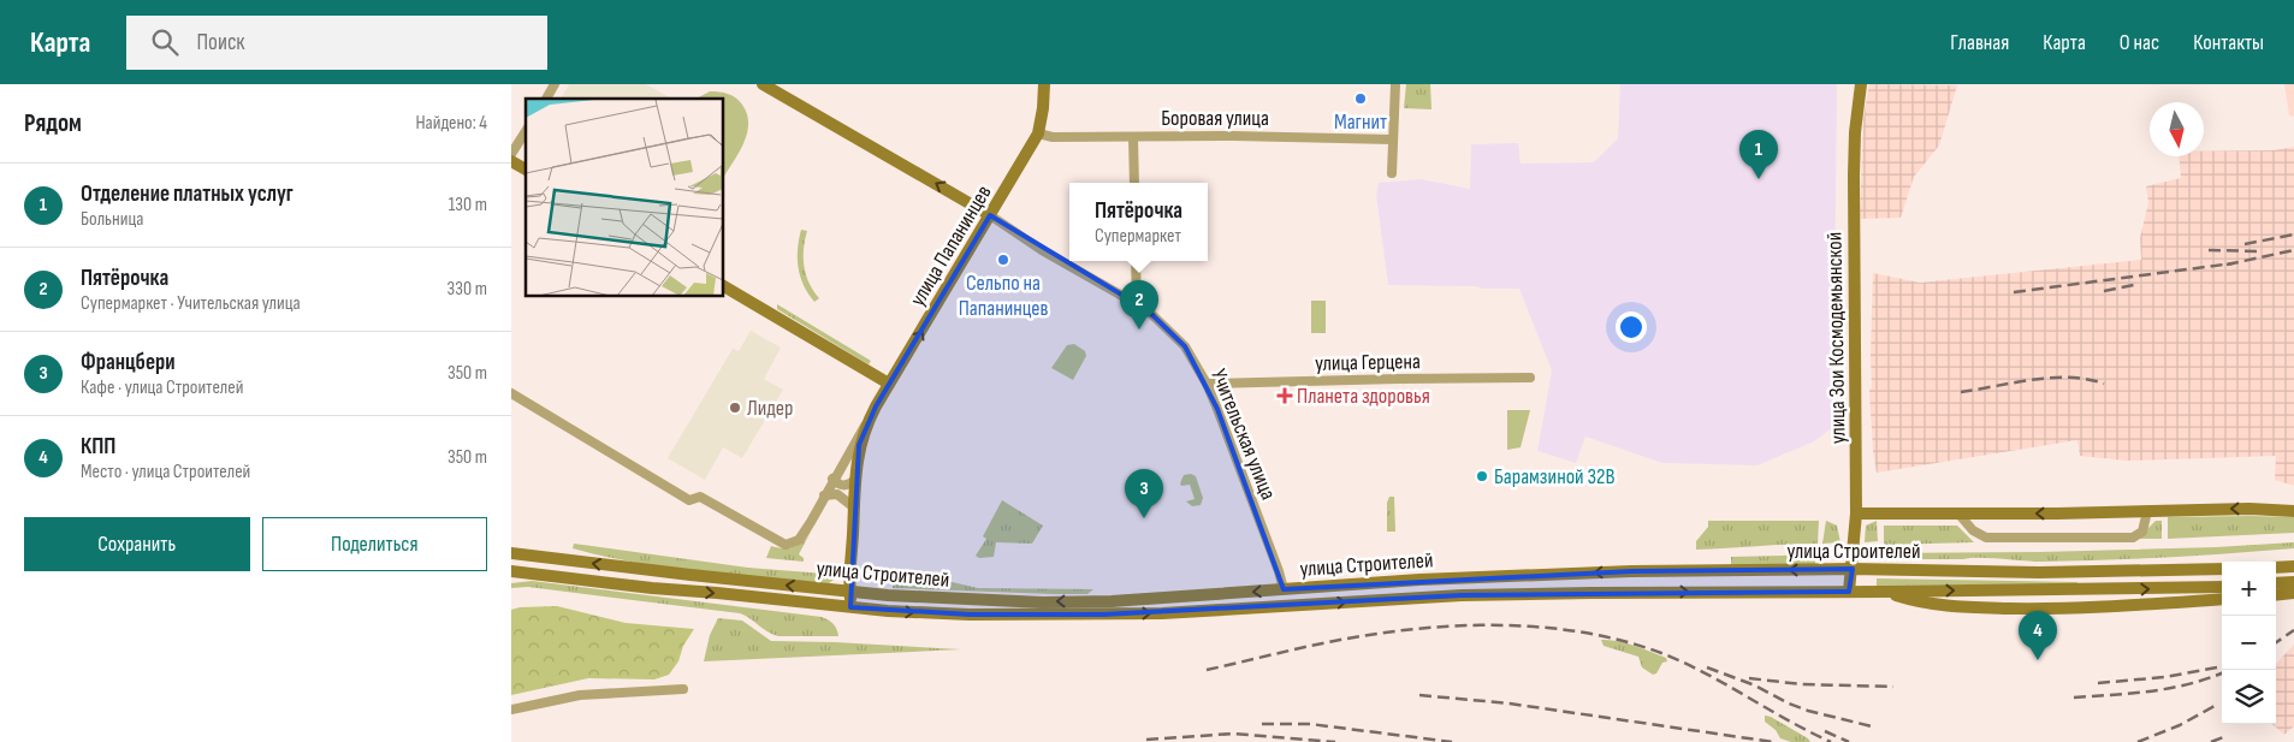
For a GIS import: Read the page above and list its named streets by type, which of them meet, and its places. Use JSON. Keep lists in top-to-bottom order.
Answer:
{
  "streets": {
    "main road": ["улица Папанинцев", "улица Зои Космодемьянской", "улица Строителей"],
    "street": ["Боровая улица", "улица Герцена", "Учительская улица"]
  },
  "crossings": [
    ["Боровая улица", "улица Папанинцев"],
    ["улица Папанинцев", "Учительская улица"],
    ["улица Папанинцев", "улица Строителей"],
    ["улица Зои Космодемьянской", "улица Строителей"],
    ["улица Герцена", "Учительская улица"],
    ["Учительская улица", "улица Строителей"]
  ],
  "places": {
    "other": [
      "Магнит",
      "Сельпо на Папанинцев",
      "Лидер",
      "Барамзиной 32В"
    ],
    "health": ["Планета здоровья"]
  },
  "north": "bottom",
  "page": {
    "header": "Карта",
    "search": "Поиск",
    "nav": [
      "Главная",
      "Карта",
      "О нас",
      "Контакты"
    ],
    "heading": ["Рядом", "Найдено: 4"],
    "pins": [
      "1",
      "2",
      "3",
      "4"
    ],
    "list": [
      {
        "mark": "1",
        "name": "Отделение платных услуг",
        "note": "Больница",
        "value": "130 m"
      },
      {
        "mark": "2",
        "name": "Пятёрочка",
        "note": "Супермаркет · Учительская улица",
        "value": "330 m"
      },
      {
        "mark": "3",
        "name": "Францбери",
        "note": "Кафе · улица Строителей",
        "value": "350 m"
      },
      {
        "mark": "4",
        "name": "КПП",
        "note": "Место · улица Строителей",
        "value": "350 m"
      }
    ],
    "popup": ["Пятёрочка", "Супермаркет"],
    "buttons": ["Сохранить", "Поделиться"],
    "map_buttons": ["+", "−"]
  }
}
